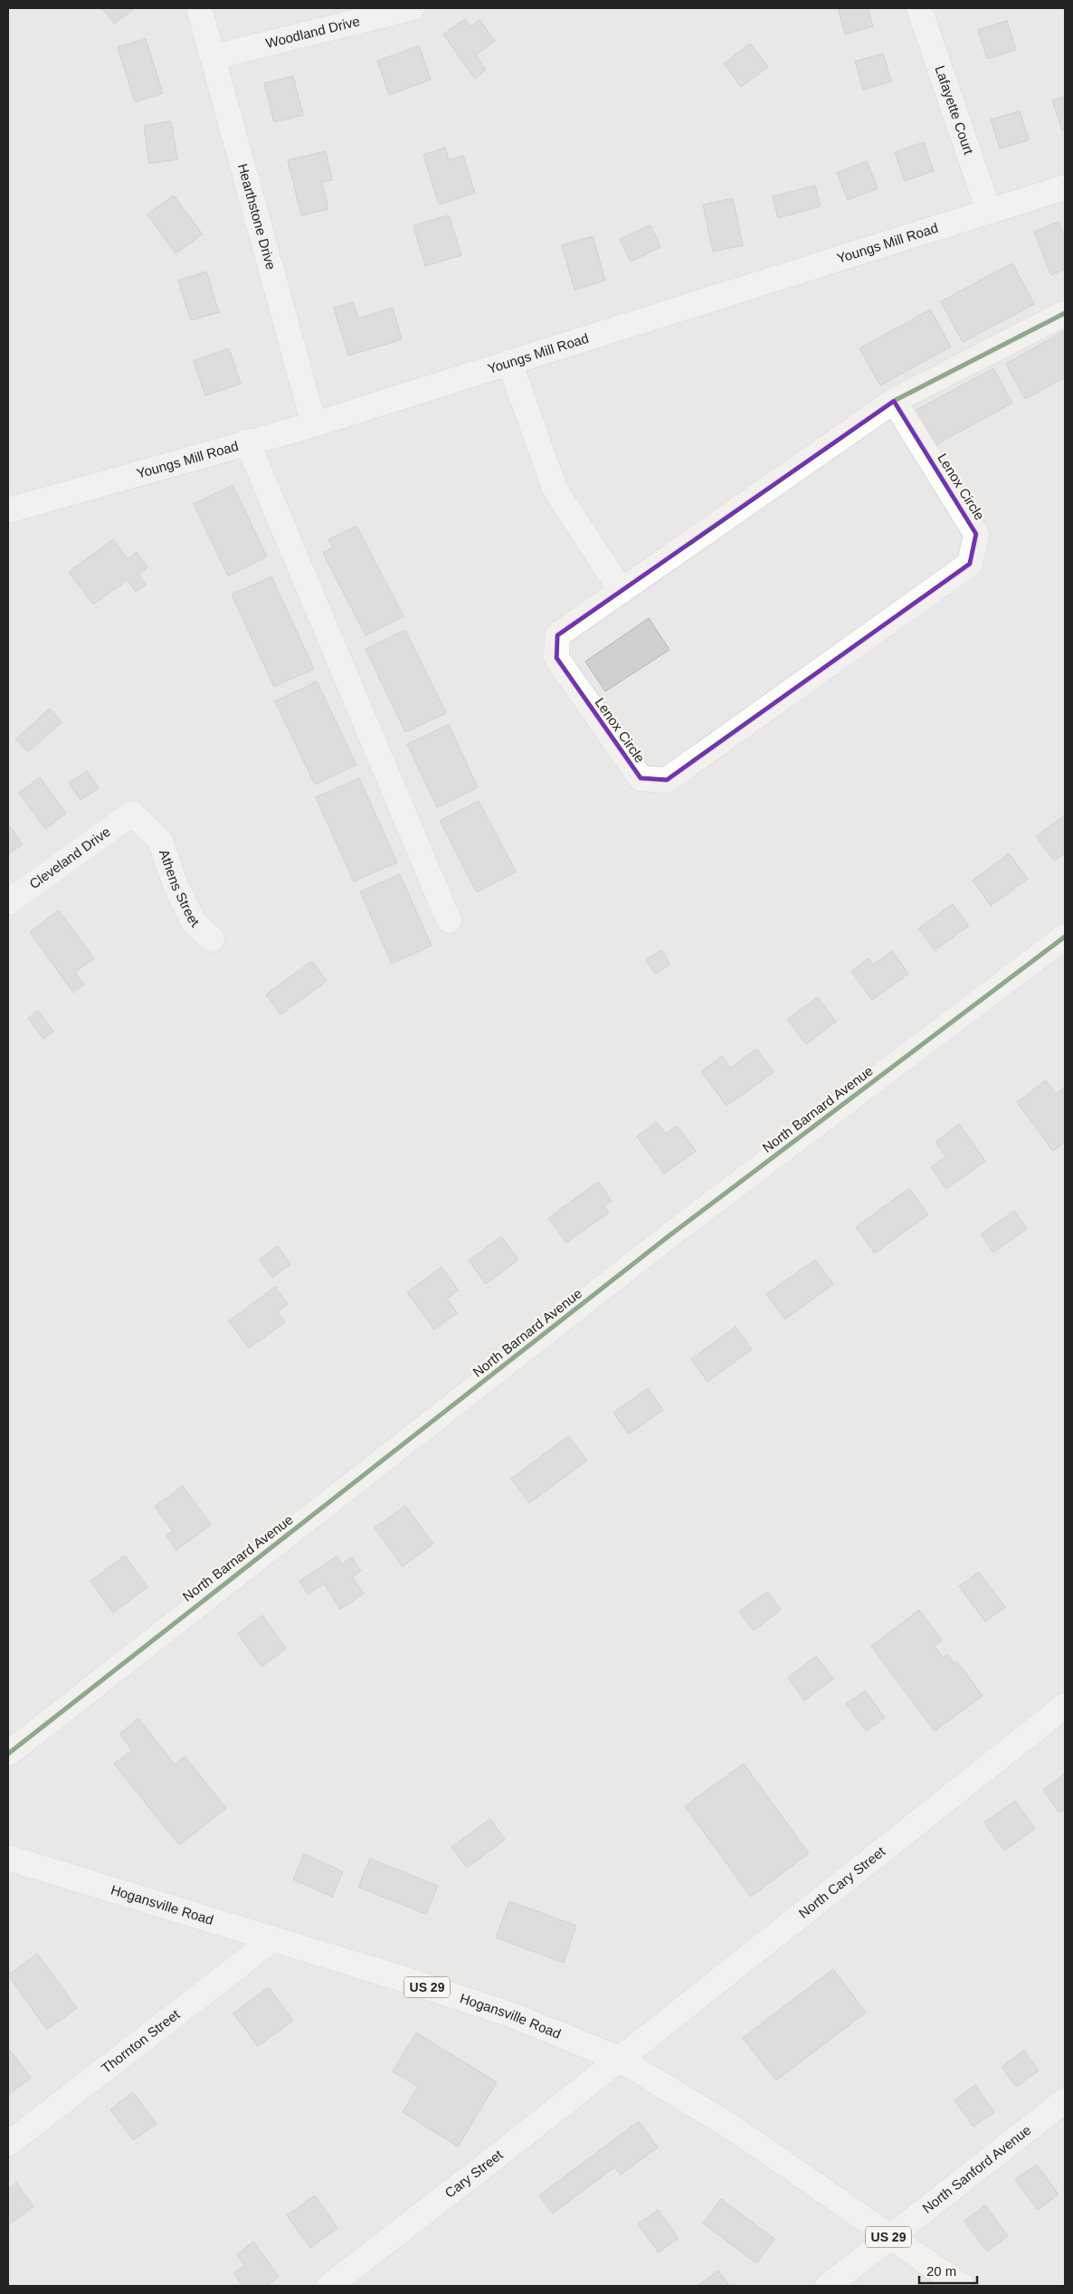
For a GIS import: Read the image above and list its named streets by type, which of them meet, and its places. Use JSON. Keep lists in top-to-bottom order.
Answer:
{
  "streets": {
    "street": [
      "Woodland Drive",
      "Lafayette Court",
      "Hearthstone Drive",
      "Youngs Mill Road",
      "Lenox Circle",
      "Cleveland Drive",
      "Athens Street",
      "North Barnard Avenue",
      "North Cary Street",
      "Hogansville Road",
      "US 29",
      "Thornton Street",
      "North Sanford Avenue",
      "Cary Street"
    ]
  },
  "crossings": [
    ["Woodland Drive", "Hearthstone Drive"],
    ["Lafayette Court", "Youngs Mill Road"],
    ["Hearthstone Drive", "Youngs Mill Road"],
    ["Cleveland Drive", "Athens Street"],
    ["North Cary Street", "Hogansville Road"],
    ["North Cary Street", "Cary Street"],
    ["Hogansville Road", "Thornton Street"],
    ["Hogansville Road", "North Sanford Avenue"],
    ["Hogansville Road", "Cary Street"]
  ],
  "scale_bar": "20 m"
}
